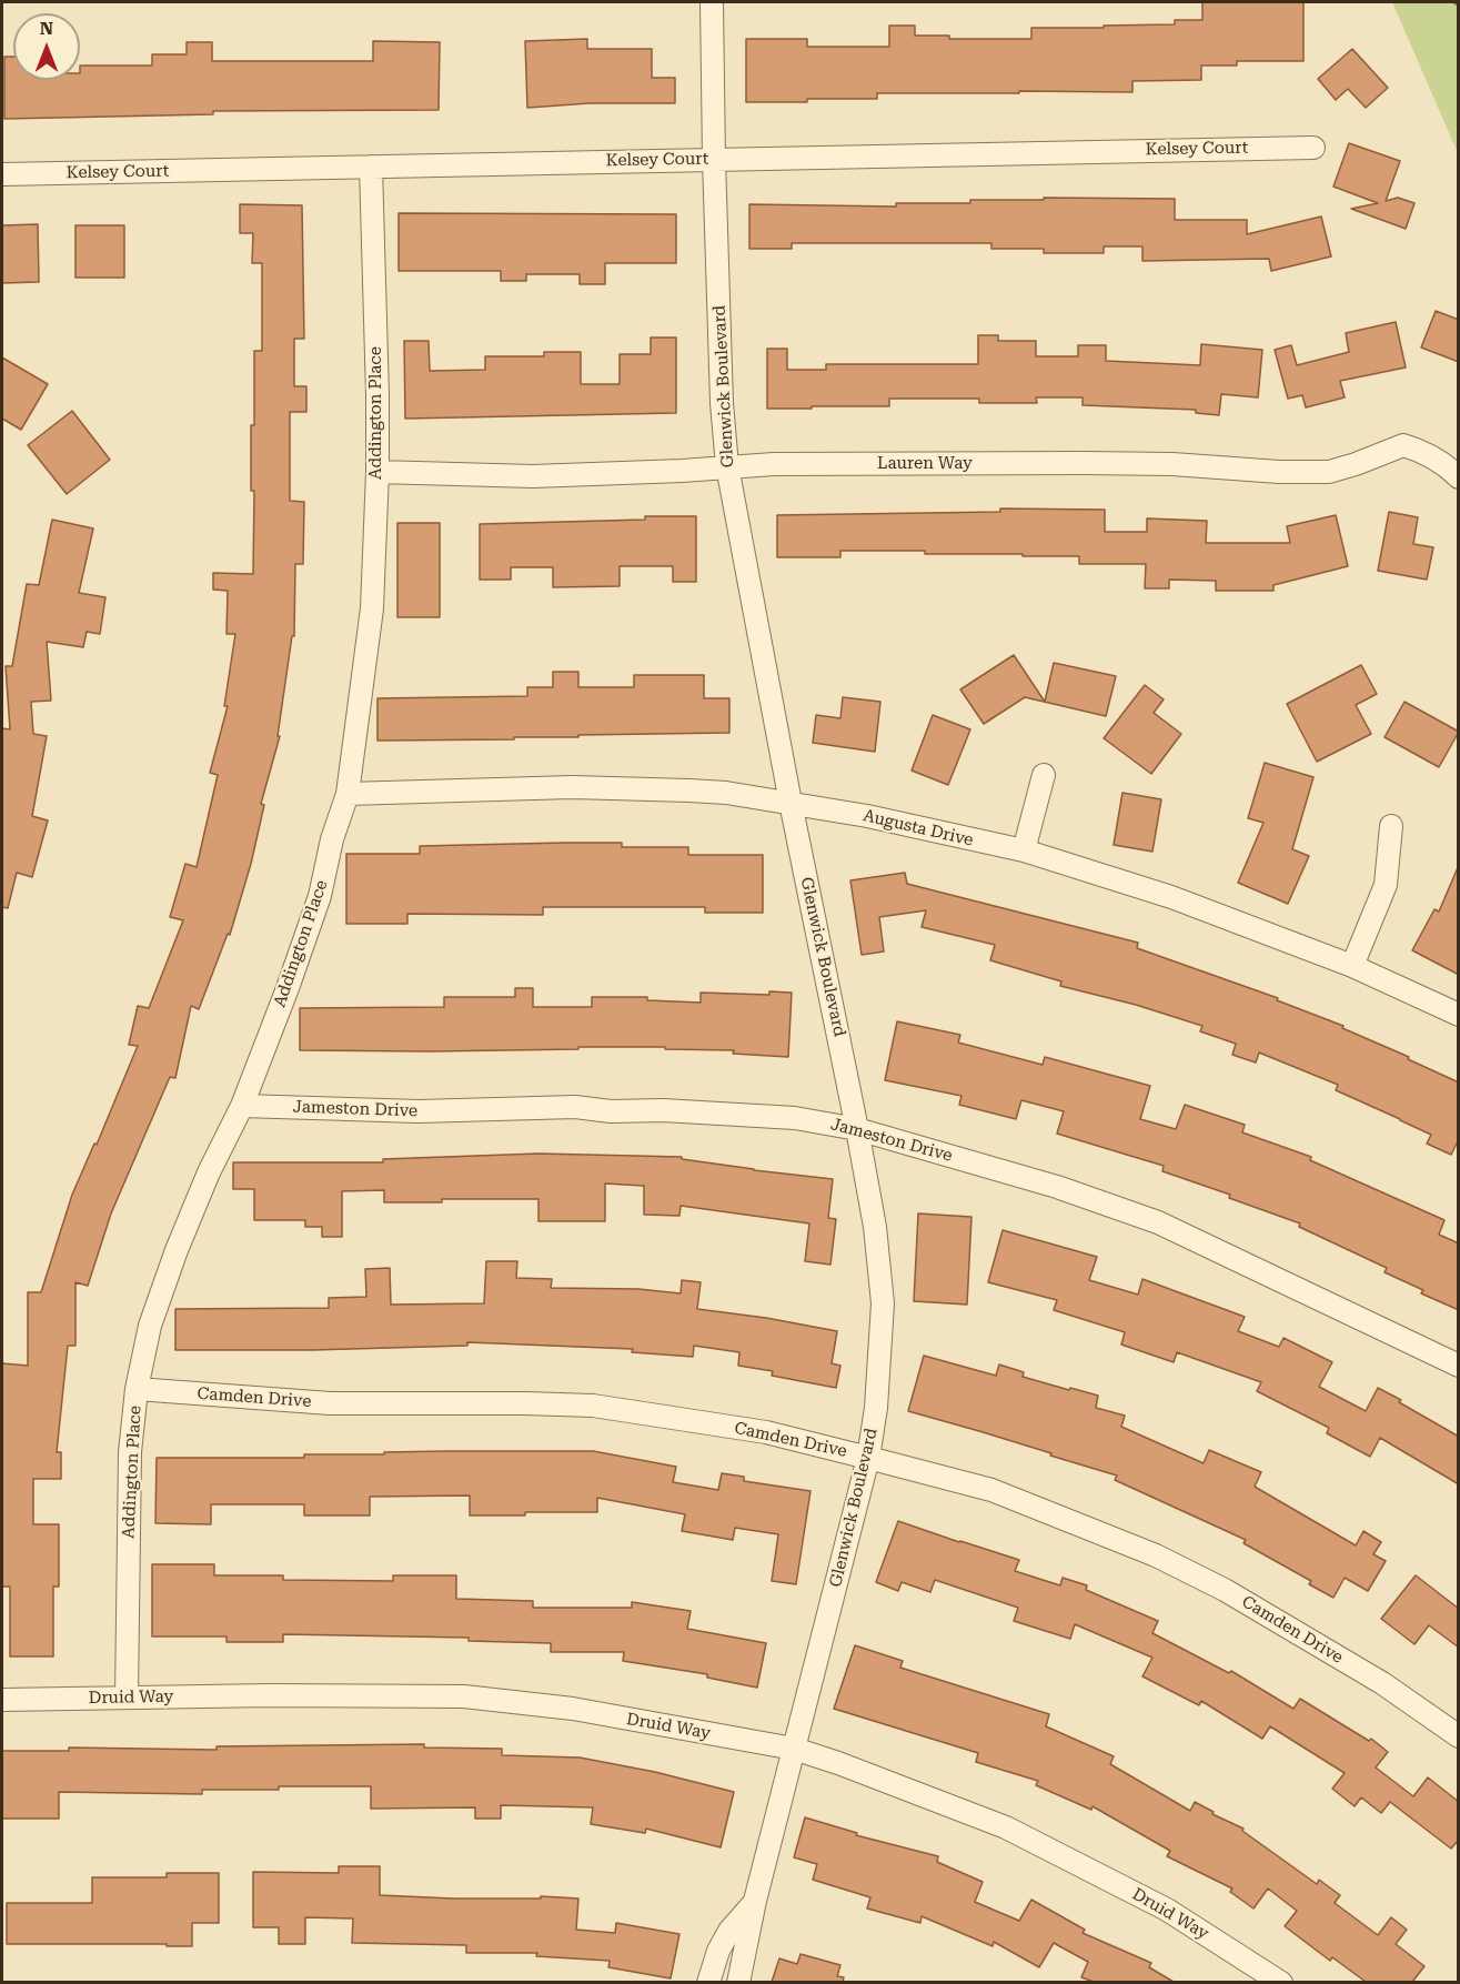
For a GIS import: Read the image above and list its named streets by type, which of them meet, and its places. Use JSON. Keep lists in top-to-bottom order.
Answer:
{
  "streets": {
    "street": [
      "Kelsey Court",
      "Glenwick Boulevard",
      "Addington Place",
      "Lauren Way",
      "Augusta Drive",
      "Jameston Drive",
      "Camden Drive",
      "Druid Way"
    ]
  },
  "crossings": [
    ["Kelsey Court", "Glenwick Boulevard"],
    ["Kelsey Court", "Addington Place"],
    ["Glenwick Boulevard", "Lauren Way"],
    ["Glenwick Boulevard", "Augusta Drive"],
    ["Glenwick Boulevard", "Jameston Drive"],
    ["Glenwick Boulevard", "Camden Drive"],
    ["Glenwick Boulevard", "Druid Way"],
    ["Addington Place", "Lauren Way"],
    ["Addington Place", "Augusta Drive"],
    ["Addington Place", "Jameston Drive"],
    ["Addington Place", "Camden Drive"],
    ["Addington Place", "Druid Way"]
  ],
  "north": "top"
}
